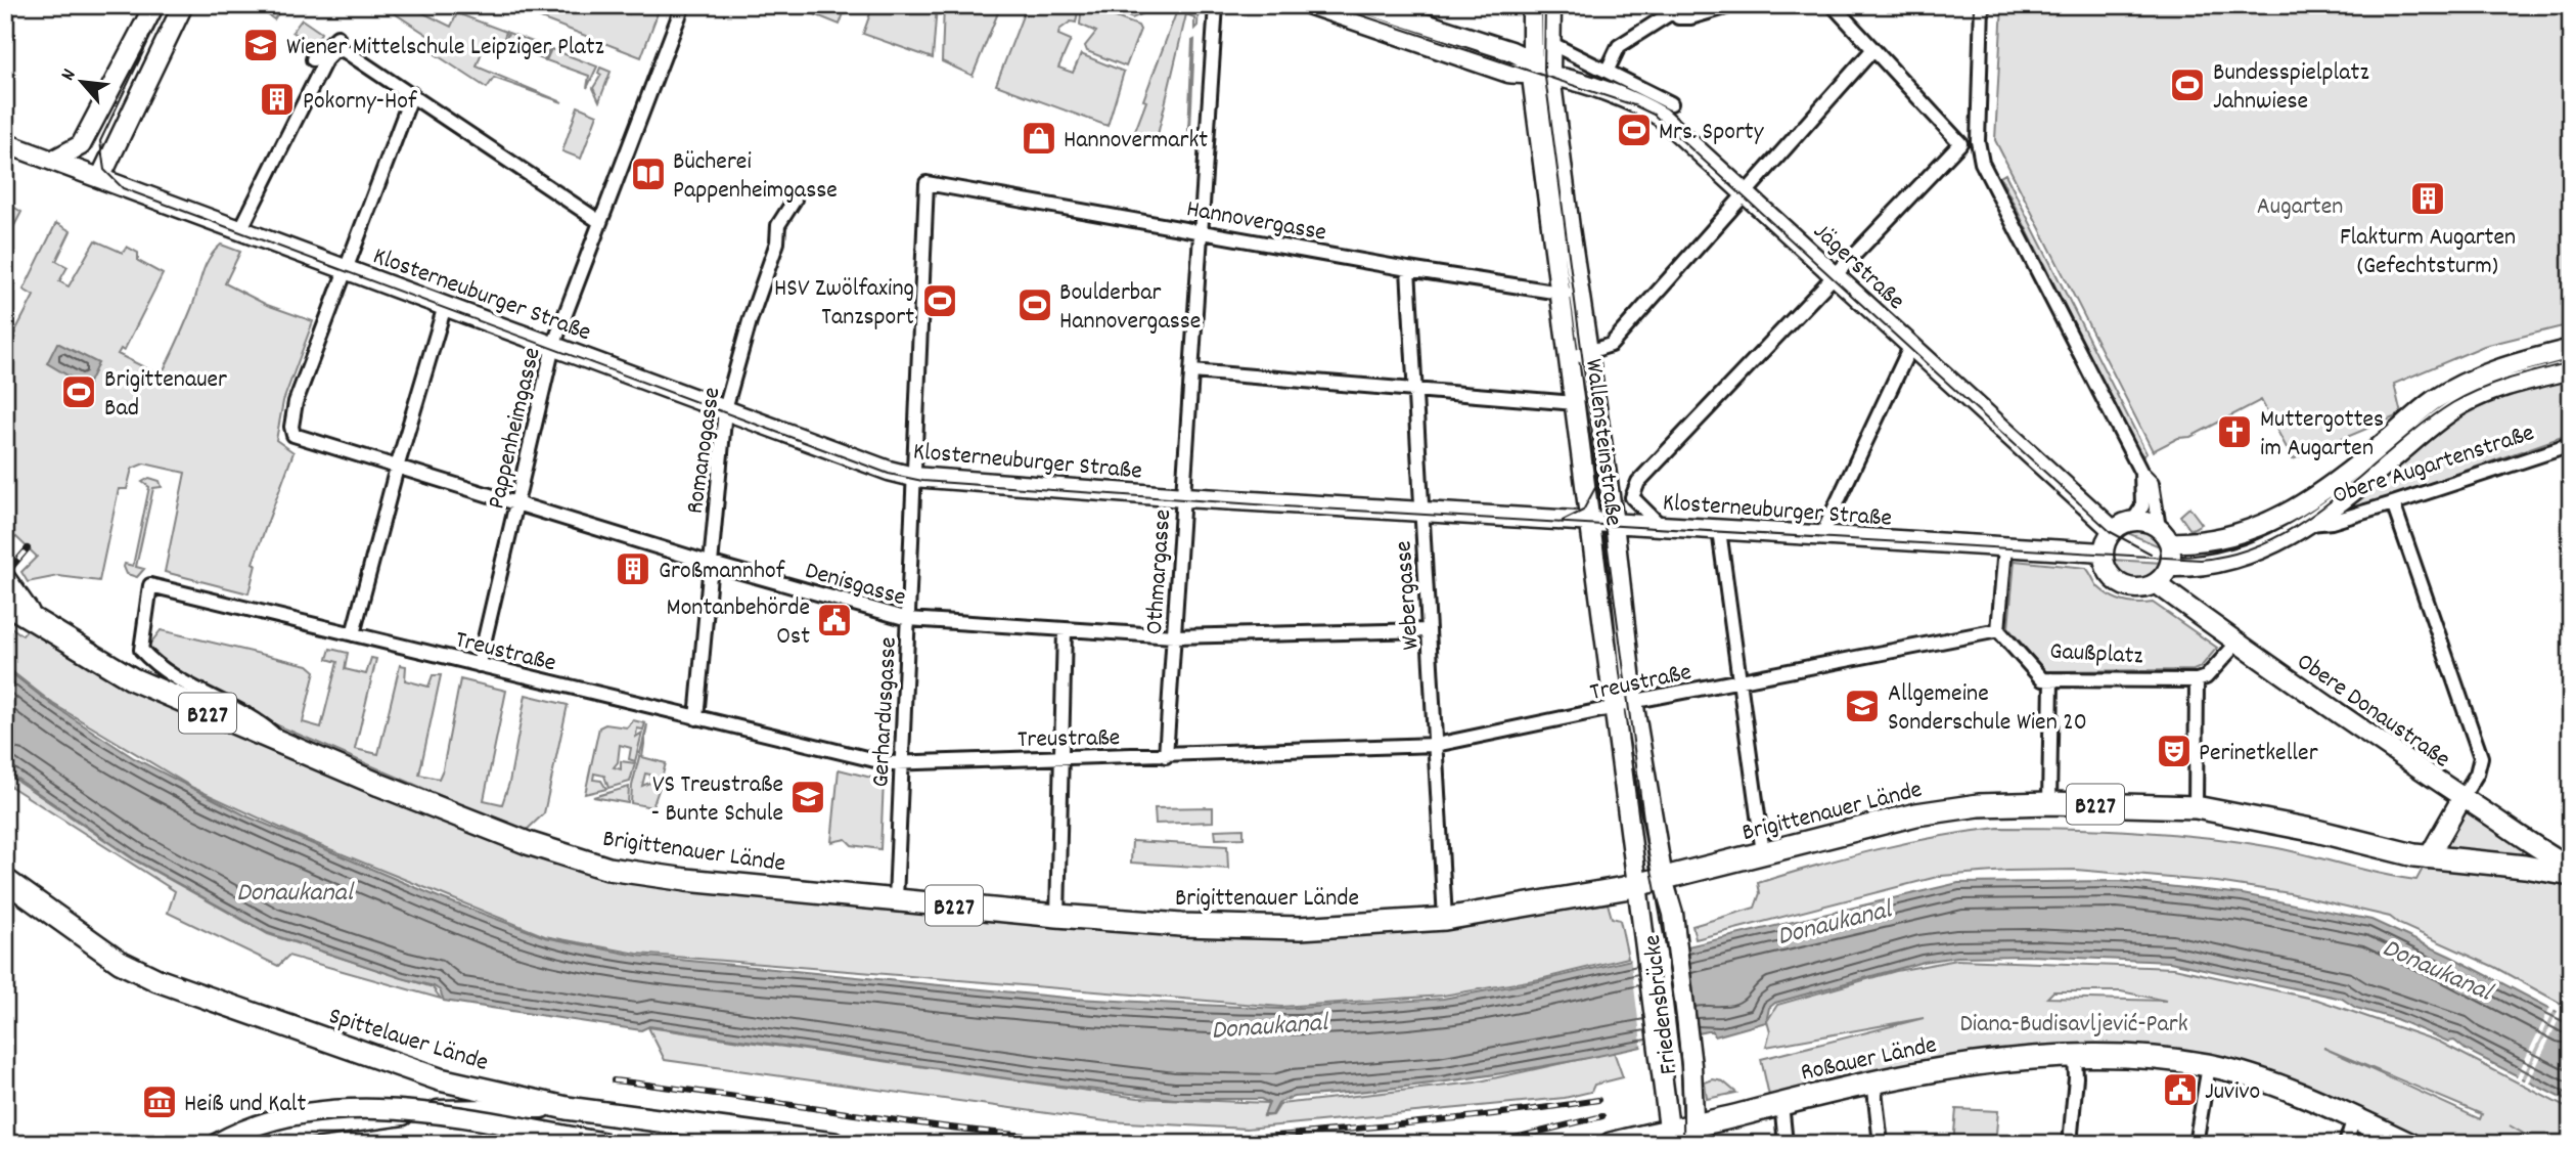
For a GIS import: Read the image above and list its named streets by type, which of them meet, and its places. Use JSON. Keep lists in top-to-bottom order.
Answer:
{
  "streets": {
    "main road": [
      "Jägerstraße",
      "Klosterneuburger Straße",
      "Wallensteinstraße",
      "Obere Augartenstraße",
      "Obere Donaustraße",
      "B227",
      "Brigittenauer Lände",
      "Friedensbrücke",
      "Spittelauer Lände",
      "Roßauer Lände"
    ],
    "street": [
      "Hannovergasse",
      "Pappenheimgasse",
      "Romanogasse",
      "Othmargasse",
      "Denisgasse",
      "Webergasse",
      "Treustraße",
      "Gaußplatz",
      "Gerhardusgasse"
    ]
  },
  "crossings": [
    ["Hannovergasse", "Wallensteinstraße"],
    ["Hannovergasse", "Othmargasse"],
    ["Hannovergasse", "Webergasse"],
    ["Hannovergasse", "Gerhardusgasse"],
    ["Jägerstraße", "Klosterneuburger Straße"],
    ["Jägerstraße", "Wallensteinstraße"],
    ["Jägerstraße", "Obere Augartenstraße"],
    ["Jägerstraße", "Obere Donaustraße"],
    ["Klosterneuburger Straße", "Pappenheimgasse"],
    ["Klosterneuburger Straße", "Wallensteinstraße"],
    ["Klosterneuburger Straße", "Romanogasse"],
    ["Klosterneuburger Straße", "Obere Augartenstraße"],
    ["Klosterneuburger Straße", "Othmargasse"],
    ["Klosterneuburger Straße", "Denisgasse"],
    ["Klosterneuburger Straße", "Webergasse"],
    ["Klosterneuburger Straße", "Obere Donaustraße"],
    ["Klosterneuburger Straße", "Gerhardusgasse"],
    ["Pappenheimgasse", "Denisgasse"],
    ["Pappenheimgasse", "Treustraße"],
    ["Wallensteinstraße", "Treustraße"],
    ["Wallensteinstraße", "Brigittenauer Lände"],
    ["Wallensteinstraße", "Friedensbrücke"],
    ["Romanogasse", "Denisgasse"],
    ["Romanogasse", "Treustraße"],
    ["Obere Augartenstraße", "Obere Donaustraße"],
    ["Othmargasse", "Denisgasse"],
    ["Othmargasse", "Treustraße"],
    ["Denisgasse", "Webergasse"],
    ["Denisgasse", "Gerhardusgasse"],
    ["Webergasse", "Treustraße"],
    ["Webergasse", "Brigittenauer Lände"],
    ["Treustraße", "Gaußplatz"],
    ["Treustraße", "Gerhardusgasse"],
    ["Treustraße", "Brigittenauer Lände"],
    ["Gerhardusgasse", "Brigittenauer Lände"],
    ["Brigittenauer Lände", "Friedensbrücke"],
    ["Friedensbrücke", "Roßauer Lände"]
  ],
  "water": ["Donaukanal"],
  "parks": ["Augarten", "Diana-Budisavljević-Park"],
  "places": {
    "school or university": ["Wiener Mittelschule Leipziger Platz", "Allgemeine Sonderschule Wien 20", "VS Treustraße - Bunte Schule"],
    "sports": [
      "Bundesspielplatz Jahnwiese",
      "Mrs. Sporty",
      "HSV Zwölfaxing Tanzsport",
      "Boulderbar Hannovergasse",
      "Brigittenauer Bad"
    ],
    "building": ["Pokorny-Hof", "Flakturm Augarten (Gefechtsturm)", "Großmannhof"],
    "shop": ["Hannovermarkt"],
    "library": ["Bücherei Pappenheimgasse"],
    "church": ["Muttergottes im Augarten"],
    "public building": ["Montanbehörde Ost", "Juvivo"],
    "theatre": ["Perinetkeller"],
    "museum": ["Heiß und Kalt"]
  },
  "north": "top left"
}
